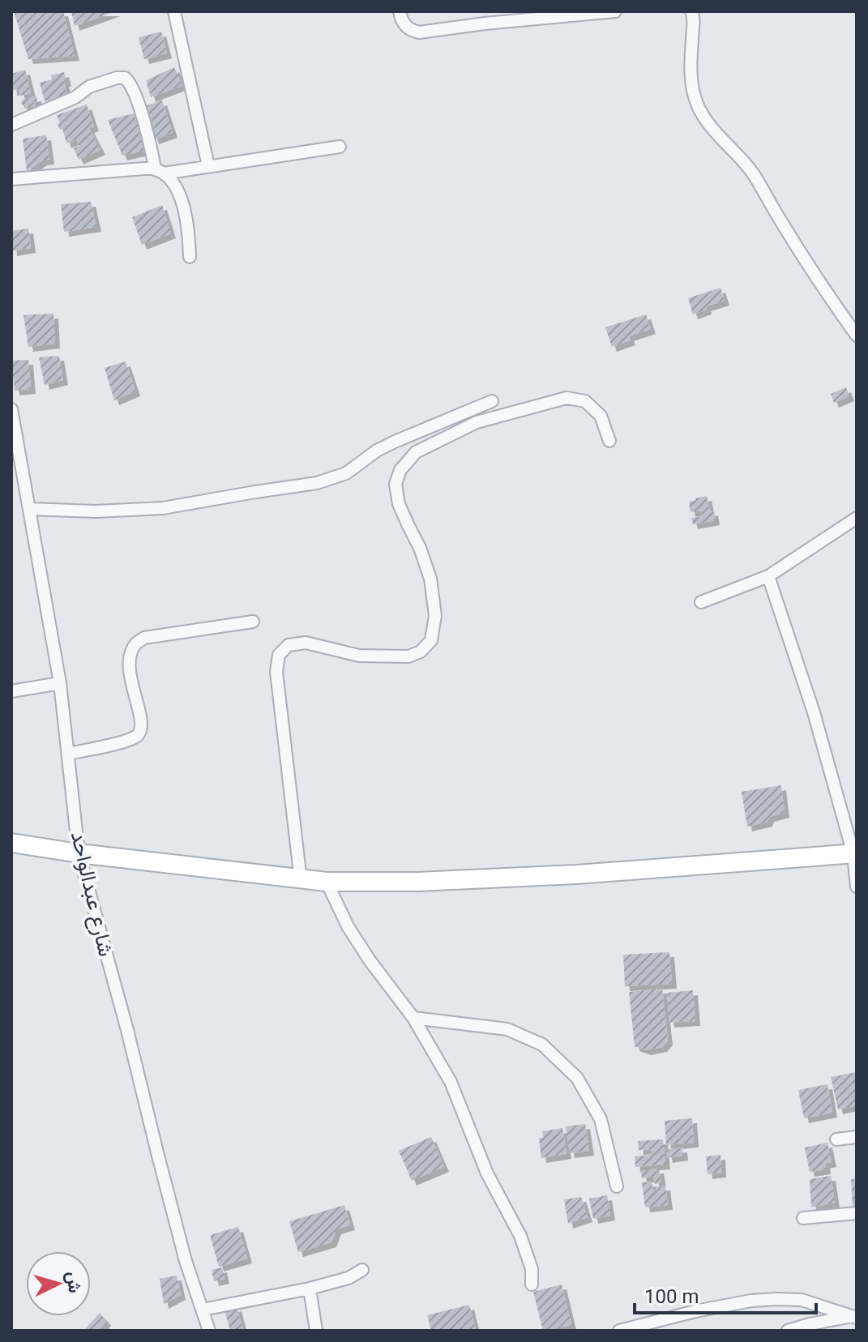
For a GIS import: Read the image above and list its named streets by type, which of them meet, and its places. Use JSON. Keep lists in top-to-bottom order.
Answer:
{
  "streets": {
    "street": ["شارع عبدالواحد"]
  },
  "scale_bar": "100 m",
  "north": "right"
}
